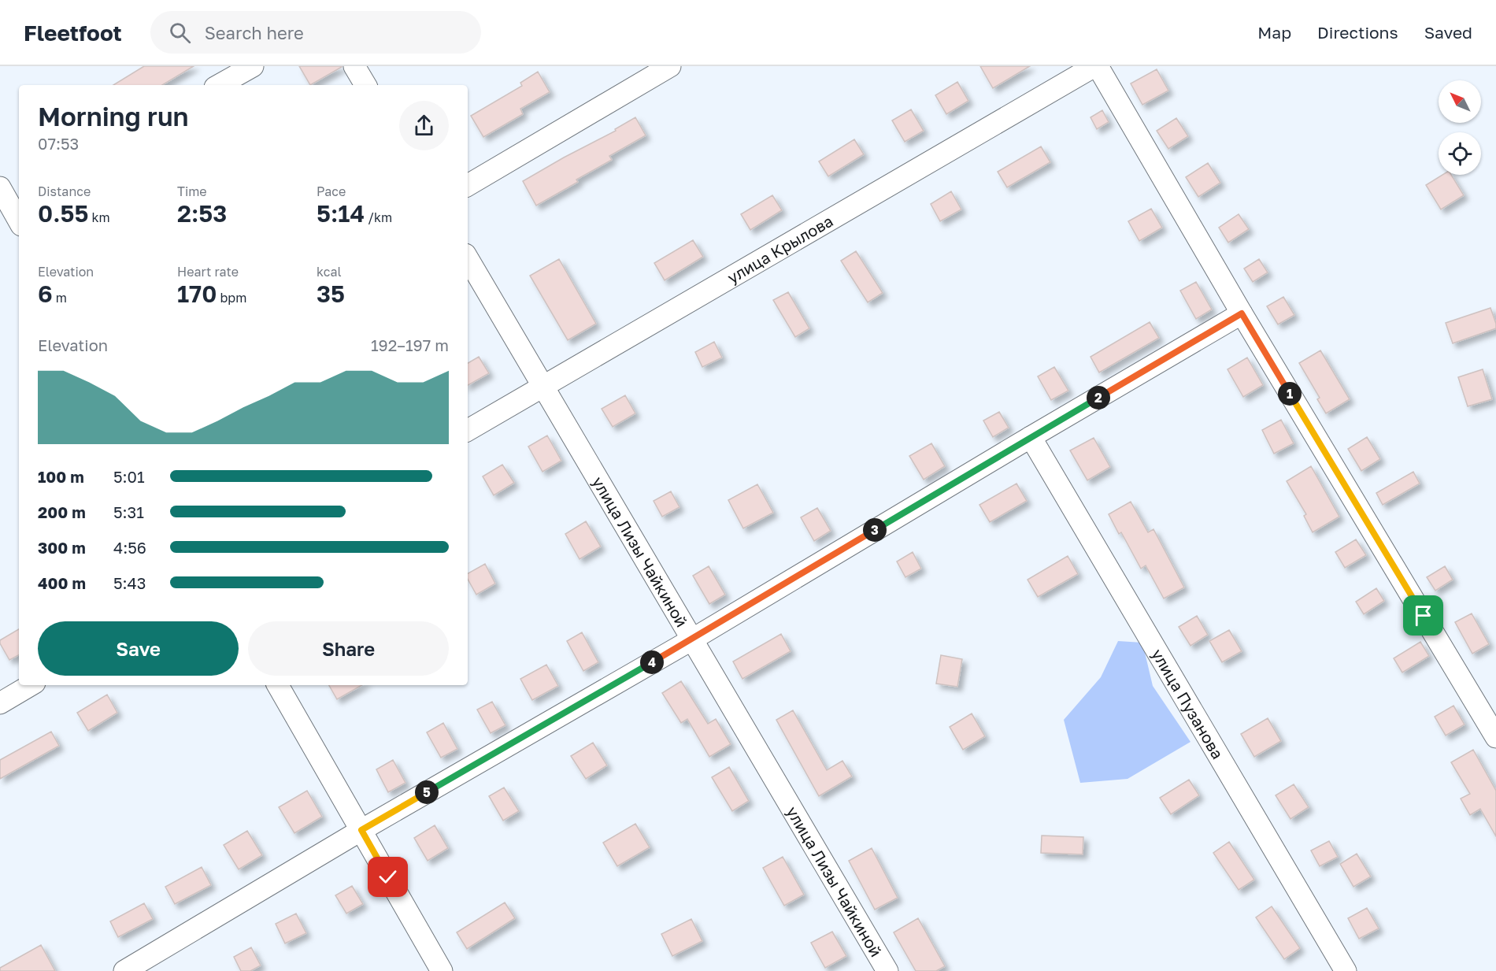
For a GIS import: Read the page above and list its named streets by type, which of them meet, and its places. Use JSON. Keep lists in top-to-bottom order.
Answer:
{
  "streets": {
    "street": ["улица Крылова", "улица Лизы Чайкиной", "улица Пузанова"]
  },
  "crossings": [
    ["улица Крылова", "улица Лизы Чайкиной"]
  ],
  "north": "top left",
  "page": {
    "header": "Fleetfoot",
    "search": "Search here",
    "nav": ["Map", "Directions", "Saved"],
    "heading": ["Morning run", "07:53"],
    "stats": [
      ["Distance", "0.55 km"],
      ["Time", "2:53"],
      ["Pace", "5:14 /km"],
      ["Elevation", "6 m"],
      ["Heart rate", "170 bpm"],
      ["kcal", "35"]
    ],
    "chart": ["Elevation", "192–197 m"],
    "pins": [
      "1",
      "2",
      "3",
      "4",
      "5"
    ],
    "list": [
      {
        "name": "100 m",
        "note": "5:01"
      },
      {
        "name": "200 m",
        "note": "5:31"
      },
      {
        "name": "300 m",
        "note": "4:56"
      },
      {
        "name": "400 m",
        "note": "5:43"
      }
    ],
    "buttons": ["Save", "Share"]
  }
}
